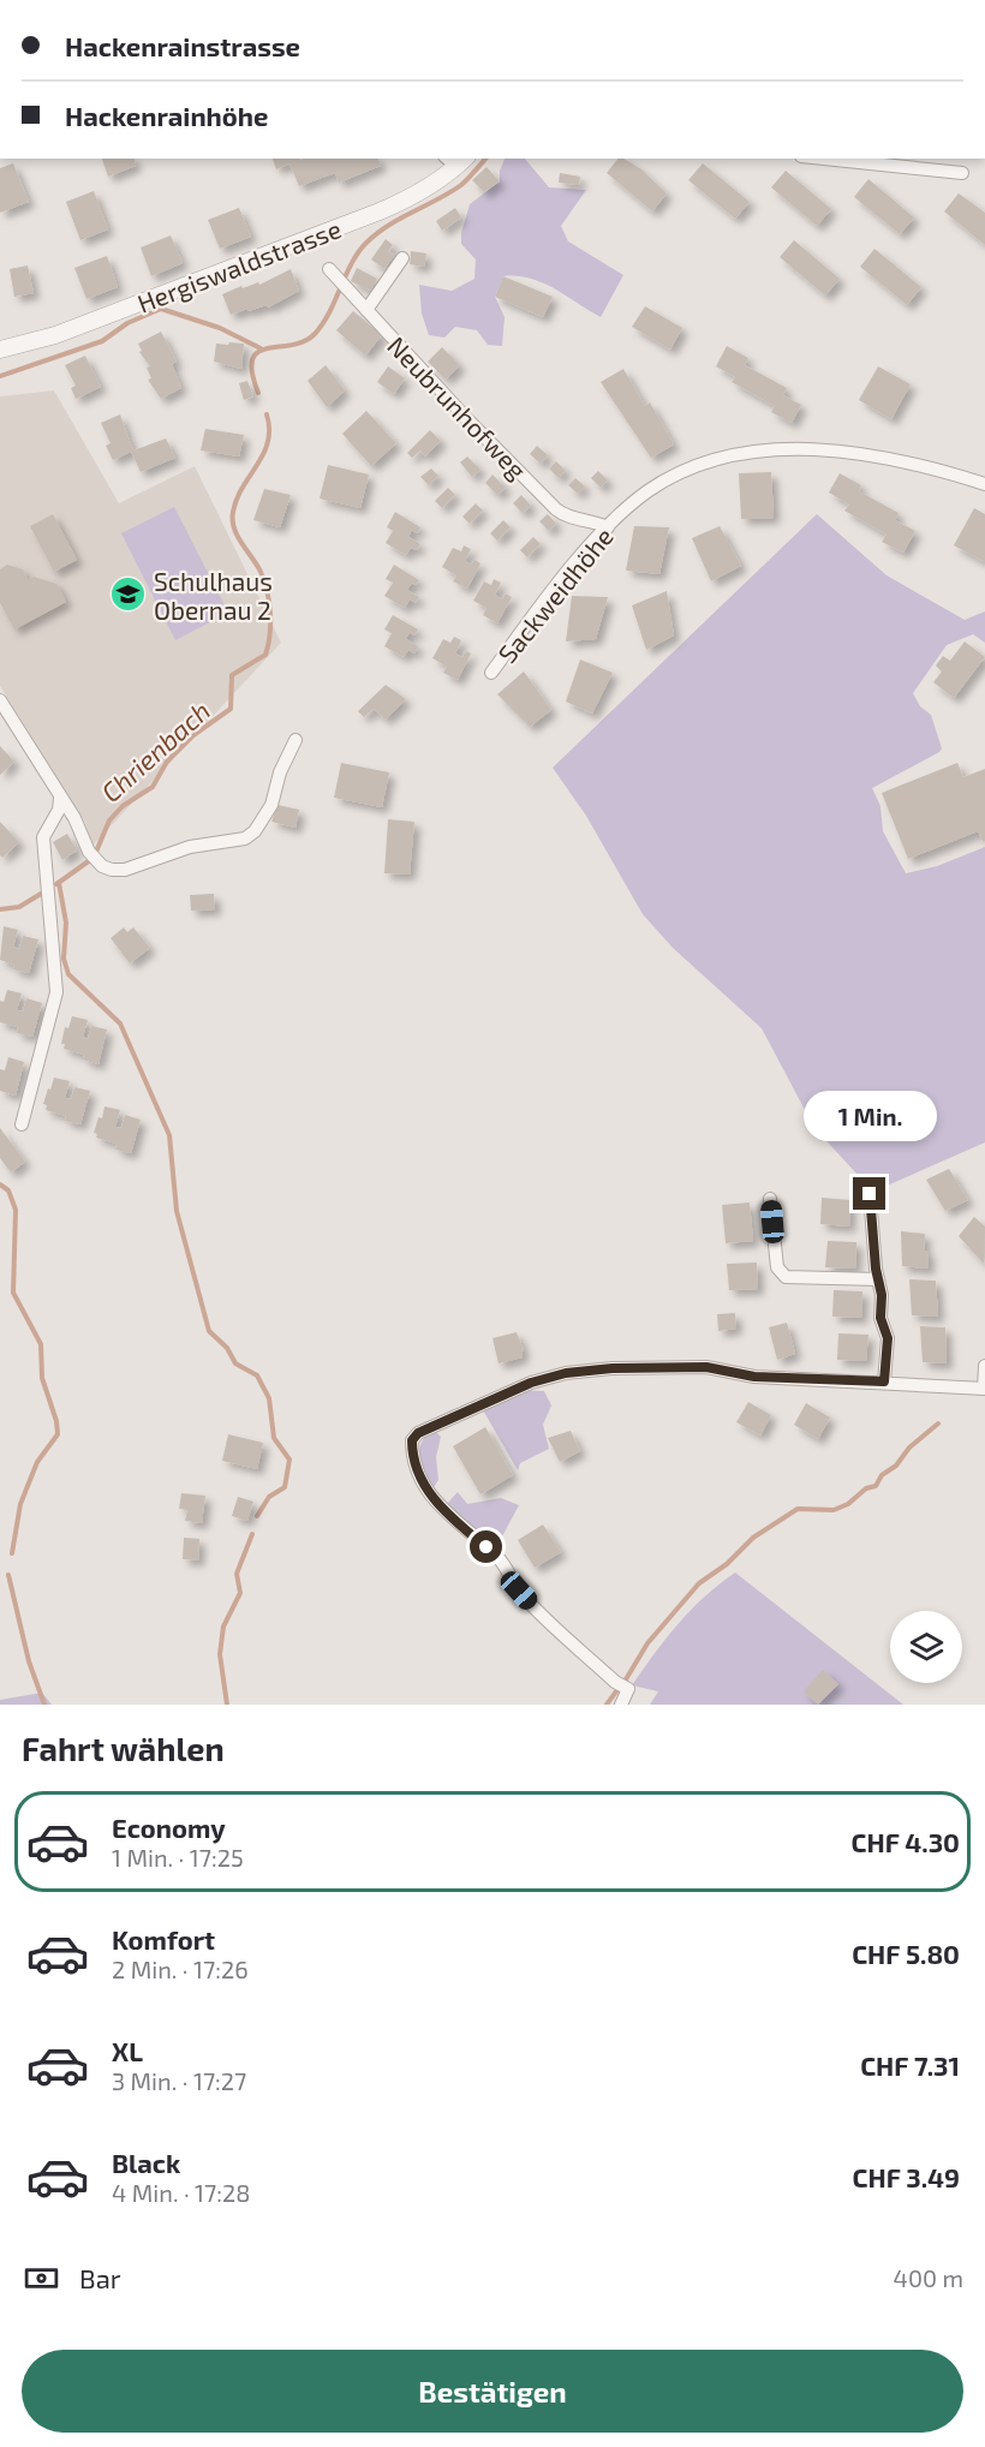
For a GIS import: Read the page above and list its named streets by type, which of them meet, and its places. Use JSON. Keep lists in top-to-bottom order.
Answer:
{
  "streets": {
    "street": ["Hergiswaldstrasse", "Neubrunhofweg", "Sackweidhöhe"]
  },
  "crossings": [
    ["Neubrunhofweg", "Sackweidhöhe"]
  ],
  "water": ["Chrienbach"],
  "places": {
    "school or university": ["Schulhaus Obernau 2"]
  },
  "page": {
    "banner": ["Hackenrainstrasse", "Hackenrainhöhe"],
    "bubble": "1 Min.",
    "heading": "Fahrt wählen",
    "list": [
      {
        "name": "Economy",
        "note": "1 Min. · 17:25",
        "value": "CHF 4.30"
      },
      {
        "name": "Komfort",
        "note": "2 Min. · 17:26",
        "value": "CHF 5.80"
      },
      {
        "name": "XL",
        "note": "3 Min. · 17:27",
        "value": "CHF 7.31"
      },
      {
        "name": "Black",
        "note": "4 Min. · 17:28",
        "value": "CHF 3.49"
      }
    ],
    "pay": ["Bar", "400 m"],
    "buttons": "Bestätigen"
  }
}
